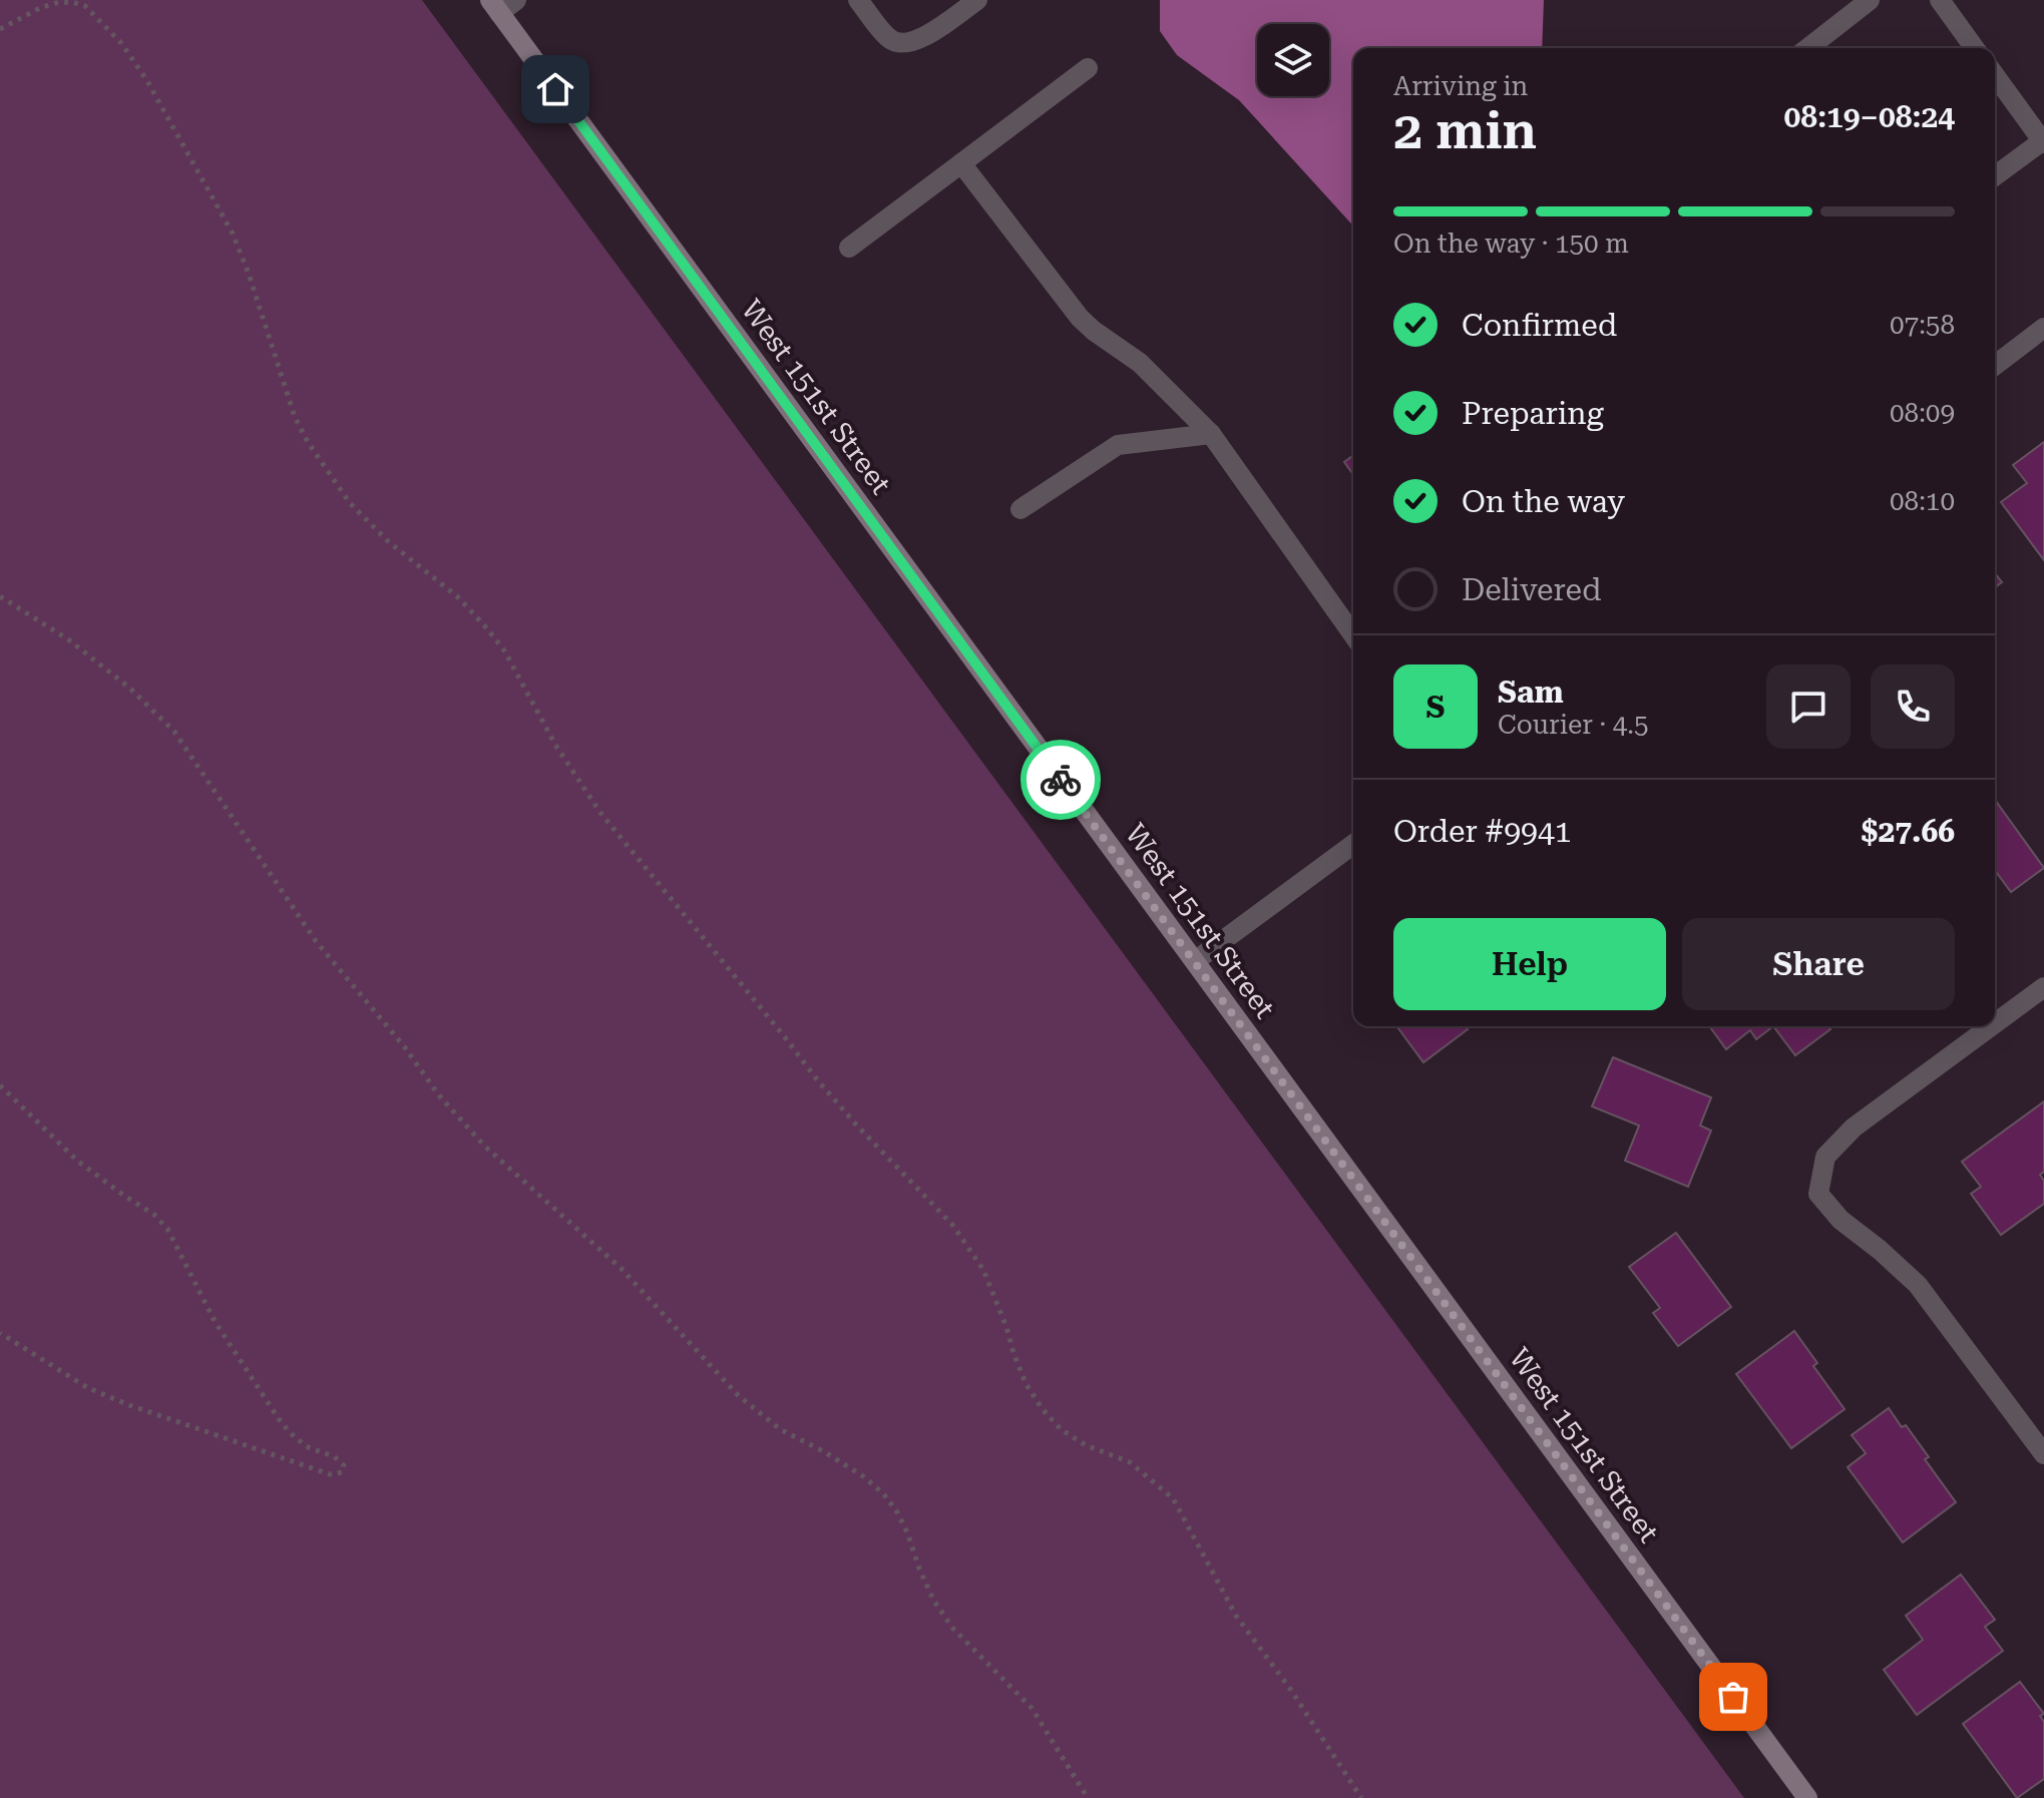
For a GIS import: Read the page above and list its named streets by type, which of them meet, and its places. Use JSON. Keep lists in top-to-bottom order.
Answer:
{
  "streets": {
    "street": ["West 151st Street"]
  },
  "page": {
    "heading": ["2 min", "Arriving in", "08:19–08:24"],
    "panel": [
      "Sam",
      "Courier · 4.5",
      "Order #9941",
      "$27.66"
    ],
    "bar": "On the way · 150 m",
    "list": [
      ["Confirmed", "07:58"],
      ["Preparing", "08:09"],
      ["On the way", "08:10"],
      "Delivered"
    ],
    "round": "S",
    "buttons": ["Help", "Share"]
  }
}
